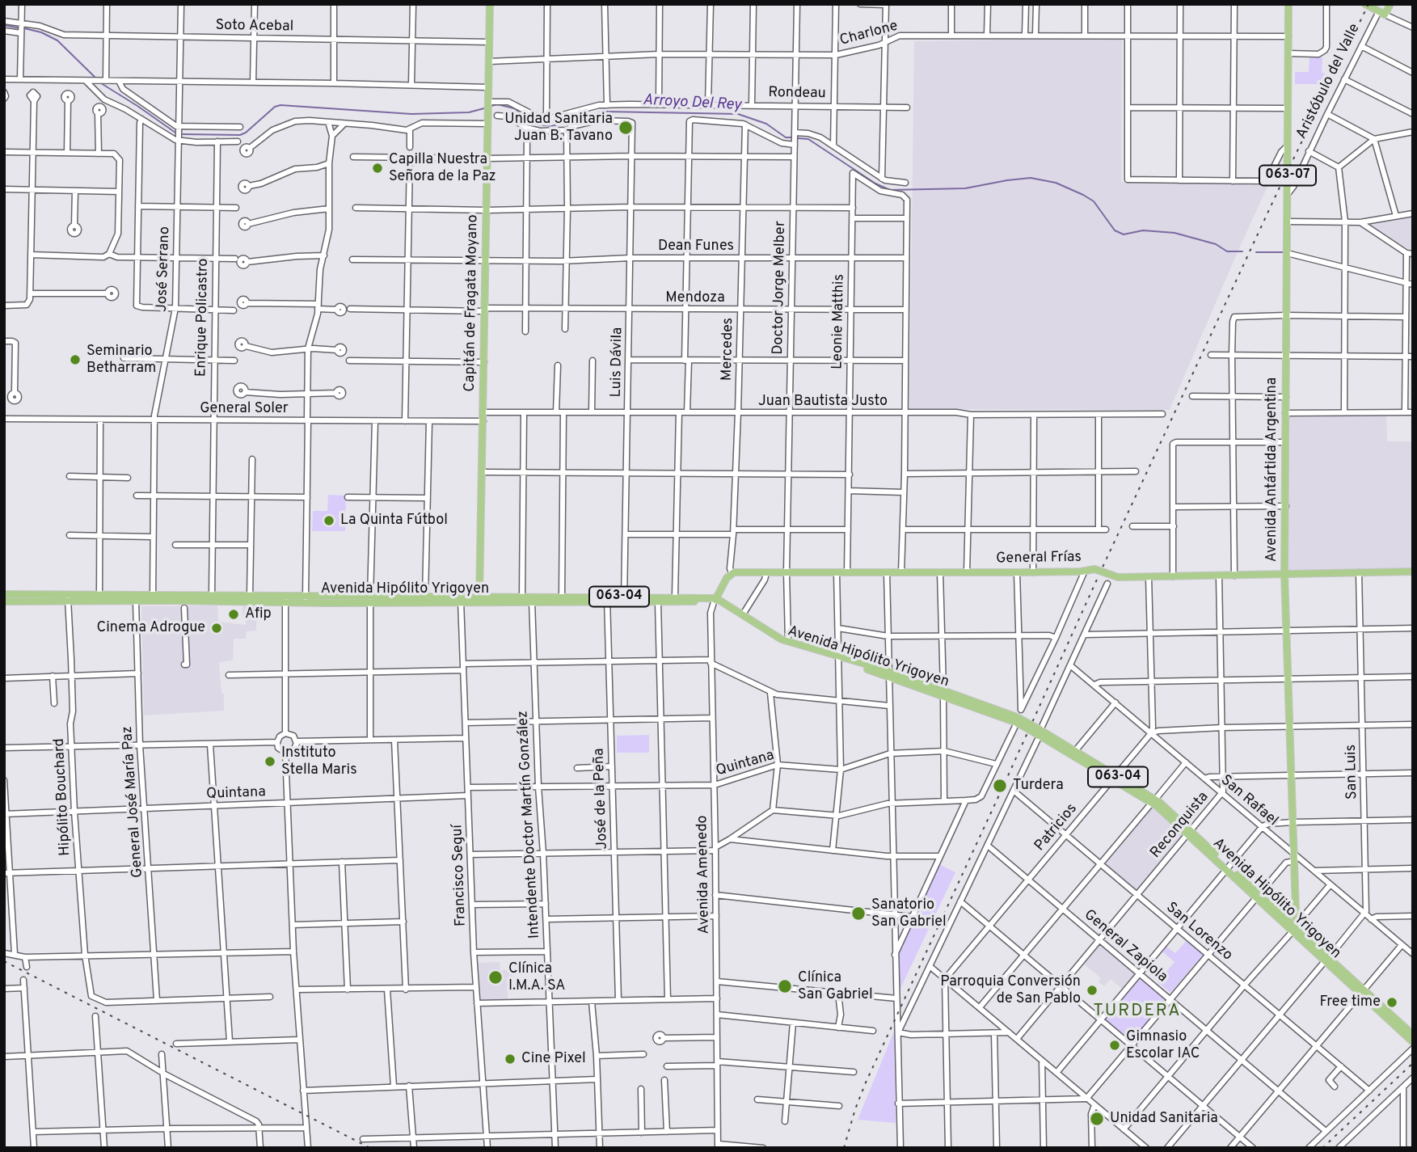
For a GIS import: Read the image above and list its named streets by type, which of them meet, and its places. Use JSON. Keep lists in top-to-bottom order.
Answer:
{
  "streets": {
    "main road": [
      "Aristóbulo del Valle",
      "063-07",
      "Capitán de Fragata Moyano",
      "Avenida Antártida Argentina",
      "General Frías",
      "Avenida Hipólito Yrigoyen",
      "063-04"
    ],
    "street": [
      "Soto Acebal",
      "Charlone",
      "Rondeau",
      "Dean Funes",
      "José Serrano",
      "Doctor Jorge Melber",
      "Mendoza",
      "Enrique Policastro",
      "Leonie Matthis",
      "Mercedes",
      "Luis Dávila",
      "Juan Bautista Justo",
      "General Soler",
      "Quintana",
      "San Luis",
      "Hipólito Bouchard",
      "José de la Peña",
      "San Rafael",
      "General José María Paz",
      "Intendente Doctor Martín González",
      "Reconquista",
      "Patricios",
      "Avenida Amenedo",
      "Francisco Seguí",
      "San Lorenzo",
      "General Zapiola"
    ]
  },
  "crossings": [
    ["Soto Acebal", "José Serrano"],
    ["Soto Acebal", "Capitán de Fragata Moyano"],
    ["Charlone", "Doctor Jorge Melber"],
    ["Charlone", "Capitán de Fragata Moyano"],
    ["Charlone", "Avenida Antártida Argentina"],
    ["Aristóbulo del Valle", "Avenida Antártida Argentina"],
    ["Rondeau", "Doctor Jorge Melber"],
    ["Dean Funes", "Doctor Jorge Melber"],
    ["Dean Funes", "Capitán de Fragata Moyano"],
    ["Dean Funes", "Leonie Matthis"],
    ["Dean Funes", "Mercedes"],
    ["Dean Funes", "Luis Dávila"],
    ["José Serrano", "General Soler"],
    ["José Serrano", "Avenida Hipólito Yrigoyen"],
    ["Doctor Jorge Melber", "Mendoza"],
    ["Doctor Jorge Melber", "Juan Bautista Justo"],
    ["Doctor Jorge Melber", "General Frías"],
    ["Doctor Jorge Melber", "Avenida Hipólito Yrigoyen"],
    ["Mendoza", "Capitán de Fragata Moyano"],
    ["Mendoza", "Leonie Matthis"],
    ["Mendoza", "Mercedes"],
    ["Mendoza", "Luis Dávila"],
    ["Capitán de Fragata Moyano", "Juan Bautista Justo"],
    ["Capitán de Fragata Moyano", "General Soler"],
    ["Capitán de Fragata Moyano", "Avenida Hipólito Yrigoyen"],
    ["Enrique Policastro", "General Soler"],
    ["Enrique Policastro", "Avenida Hipólito Yrigoyen"],
    ["Leonie Matthis", "Juan Bautista Justo"],
    ["Leonie Matthis", "General Frías"],
    ["Mercedes", "Juan Bautista Justo"],
    ["Mercedes", "General Frías"],
    ["Luis Dávila", "Juan Bautista Justo"],
    ["Luis Dávila", "Avenida Hipólito Yrigoyen"],
    ["Avenida Antártida Argentina", "General Frías"],
    ["Avenida Antártida Argentina", "Avenida Hipólito Yrigoyen"],
    ["Avenida Antártida Argentina", "San Rafael"],
    ["General Frías", "San Luis"],
    ["General Frías", "Reconquista"],
    ["Avenida Hipólito Yrigoyen", "Hipólito Bouchard"],
    ["Avenida Hipólito Yrigoyen", "José de la Peña"],
    ["Avenida Hipólito Yrigoyen", "General José María Paz"],
    ["Avenida Hipólito Yrigoyen", "Intendente Doctor Martín González"],
    ["Avenida Hipólito Yrigoyen", "Reconquista"],
    ["Avenida Hipólito Yrigoyen", "Patricios"],
    ["Avenida Hipólito Yrigoyen", "Avenida Amenedo"],
    ["Avenida Hipólito Yrigoyen", "Francisco Seguí"],
    ["Quintana", "Hipólito Bouchard"],
    ["Quintana", "José de la Peña"],
    ["Quintana", "General José María Paz"],
    ["Quintana", "Intendente Doctor Martín González"],
    ["Quintana", "Avenida Amenedo"],
    ["Quintana", "Francisco Seguí"],
    ["San Luis", "San Rafael"],
    ["Hipólito Bouchard", "General José María Paz"],
    ["San Rafael", "Reconquista"],
    ["San Rafael", "Patricios"],
    ["Reconquista", "San Lorenzo"],
    ["Reconquista", "General Zapiola"],
    ["Patricios", "San Lorenzo"],
    ["Patricios", "General Zapiola"]
  ],
  "districts": ["TURDERA"],
  "water": ["Arroyo Del Rey"],
  "places": [
    "Unidad Sanitaria Juan B. Tavano",
    "Capilla Nuestra Señora de la Paz",
    "Seminario Betharram",
    "La Quinta Fútbol",
    "Afip",
    "Cinema Adrogue",
    "Instituto Stella Maris",
    "Turdera",
    "Sanatorio San Gabriel",
    "Clínica I.M.A. SA",
    "Clínica San Gabriel",
    "Parroquia Conversión de San Pablo",
    "Free time",
    "Gimnasio Escolar IAC",
    "Cine Pixel",
    "Unidad Sanitaria"
  ]
}
